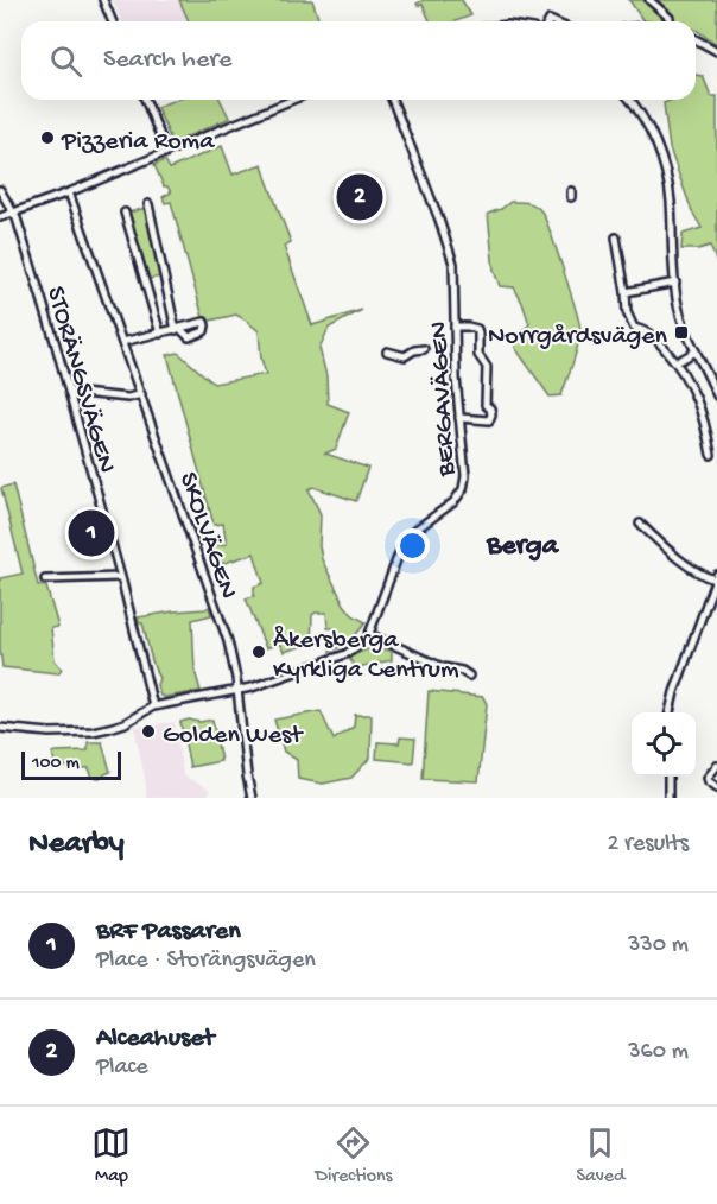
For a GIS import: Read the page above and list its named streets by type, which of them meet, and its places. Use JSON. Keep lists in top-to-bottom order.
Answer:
{
  "streets": {
    "street": ["STORÄNGSVÄGEN", "BERGAVÄGEN", "SKOLVÄGEN"]
  },
  "districts": ["Berga"],
  "places": {
    "other": ["Pizzeria Roma", "Åkersberga Kyrkliga Centrum", "Golden West"],
    "transit": ["Norrgårdsvägen"]
  },
  "scale_bar": "100 m",
  "page": {
    "search": "Search here",
    "pins": ["2", "1"],
    "scale": "100 m",
    "heading": ["Nearby", "2 results"],
    "list": [
      {
        "mark": "1",
        "name": "BRF Passaren",
        "note": "Place · Storängsvägen",
        "value": "330 m"
      },
      {
        "mark": "2",
        "name": "Alceahuset",
        "note": "Place",
        "value": "360 m"
      }
    ],
    "nav": ["Map", "Directions", "Saved"]
  }
}
